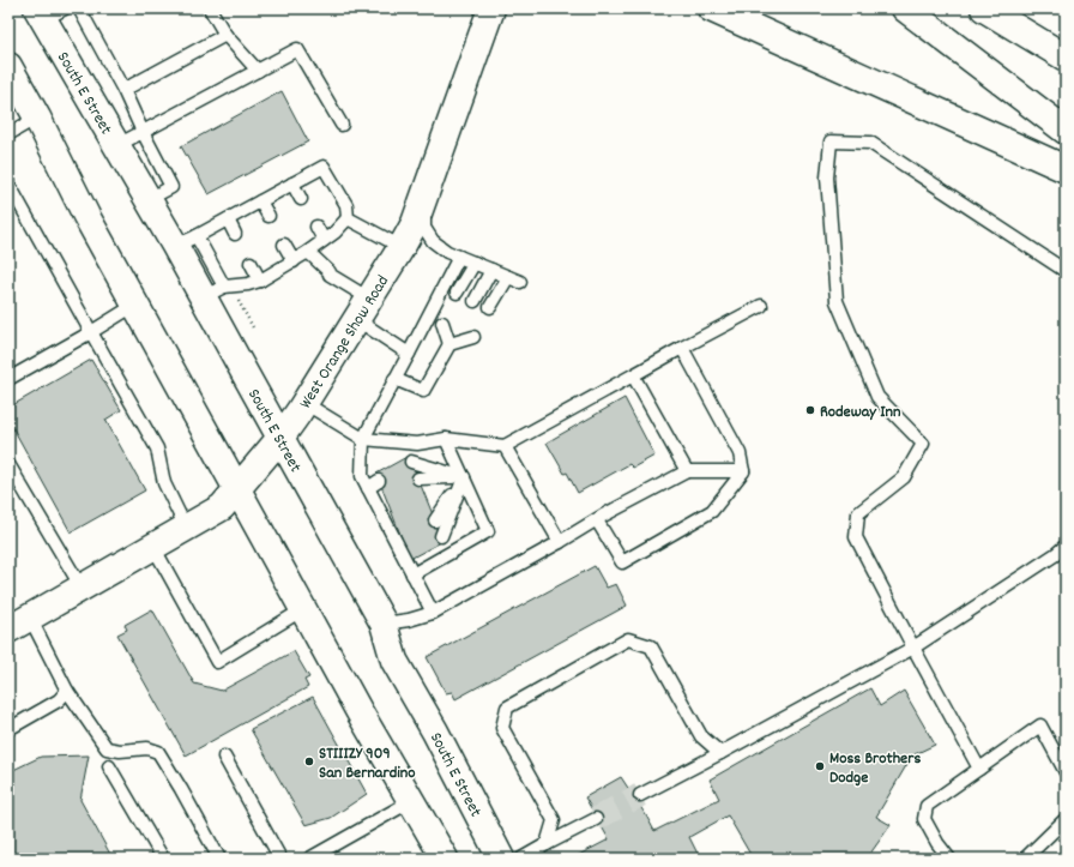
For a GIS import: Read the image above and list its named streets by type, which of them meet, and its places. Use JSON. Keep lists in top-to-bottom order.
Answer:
{
  "streets": {
    "main road": ["South E Street", "West Orange Show Road"]
  },
  "crossings": [
    ["South E Street", "West Orange Show Road"]
  ],
  "places": ["Rodeway Inn", "STIIIZY 909 San Bernardino", "Moss Brothers Dodge"]
}
